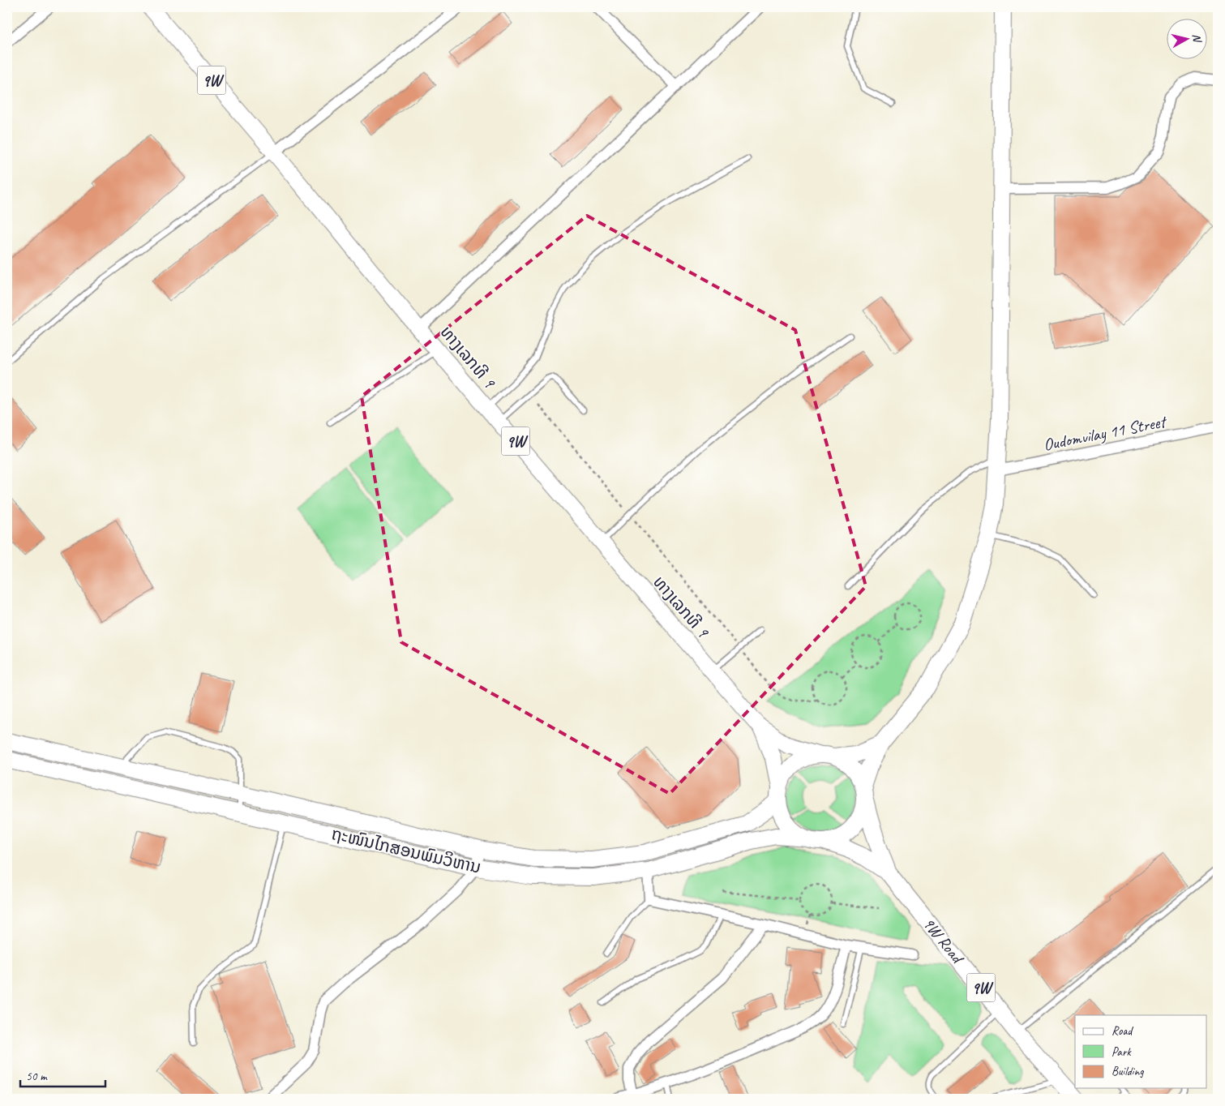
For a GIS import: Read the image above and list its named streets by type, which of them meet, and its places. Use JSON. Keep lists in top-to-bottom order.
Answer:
{
  "streets": {
    "highway": ["9W", "ຖະໜົນໄກສອນພົມວິຫານ", "9W Road"],
    "main road": ["ທາງເລກທີ 9"],
    "street": ["Oudomvilay 11 Street"]
  },
  "crossings": [
    ["ທາງເລກທີ 9", "ຖະໜົນໄກສອນພົມວິຫານ"]
  ],
  "legend": ["Road", "Park", "Building"],
  "scale_bar": "50 m",
  "north": "right"
}
